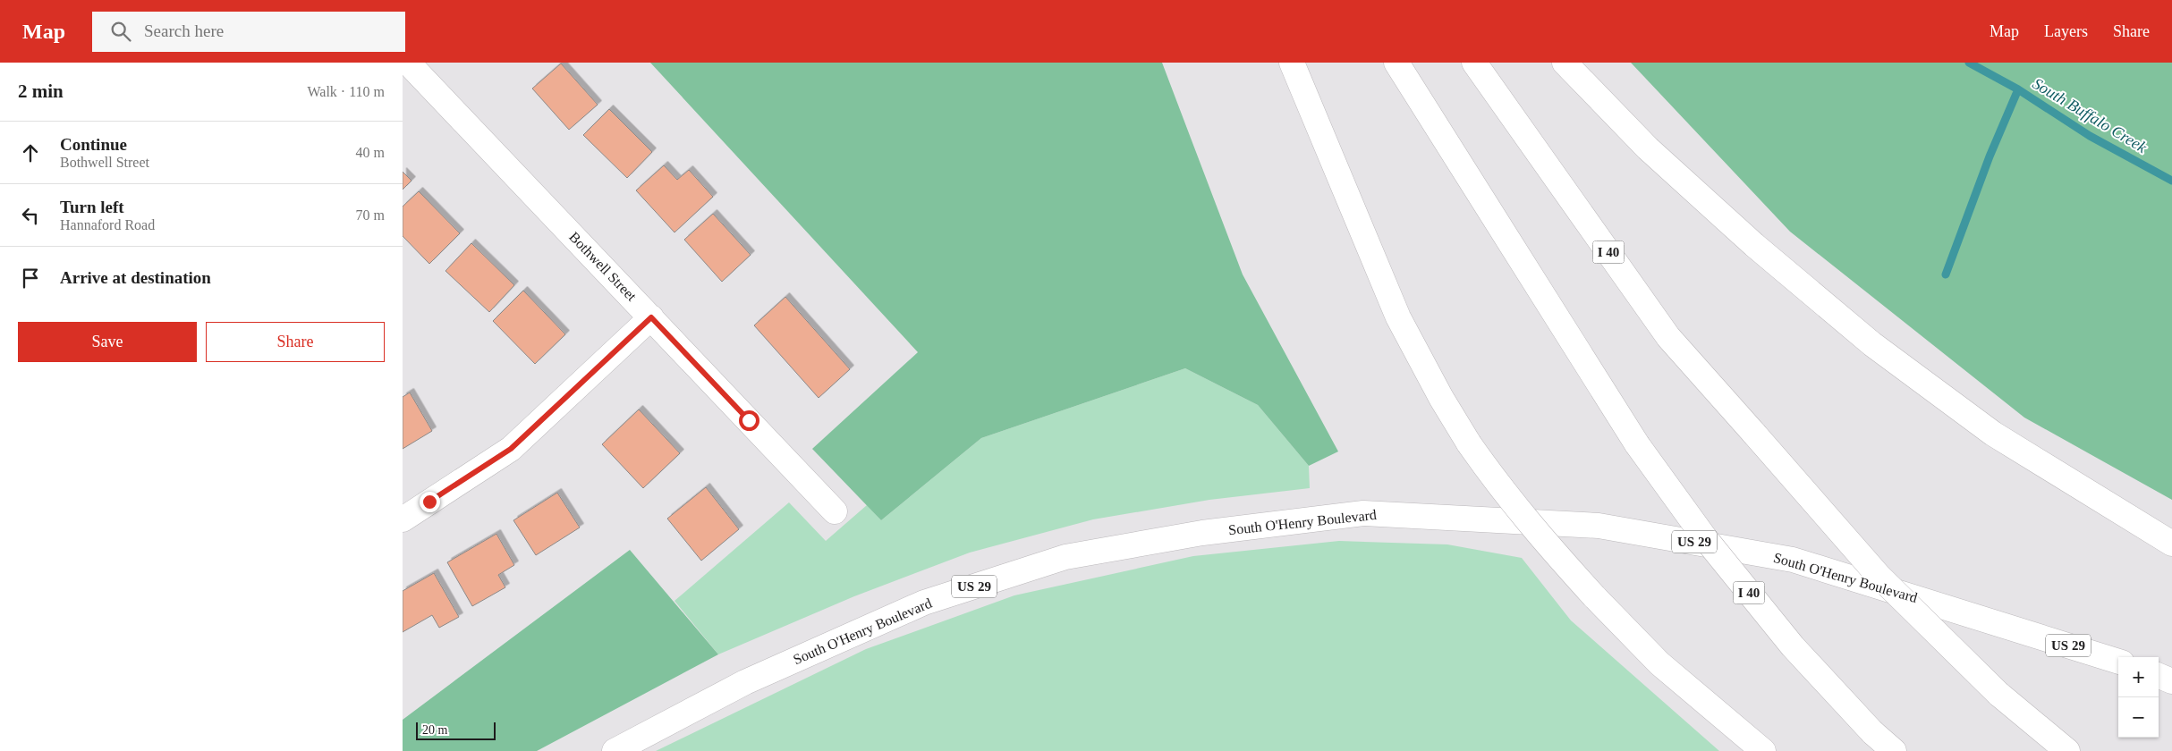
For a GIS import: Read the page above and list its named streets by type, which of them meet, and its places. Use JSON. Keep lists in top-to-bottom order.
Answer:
{
  "streets": {
    "main road": [
      "I 40",
      "Bothwell Street",
      "South O'Henry Boulevard",
      "US 29"
    ]
  },
  "water": ["South Buffalo Creek"],
  "scale_bar": "20 m",
  "page": {
    "header": "Map",
    "search": "Search here",
    "nav": ["Map", "Layers", "Share"],
    "heading": ["2 min", "Walk · 110 m"],
    "list": [
      ["Continue", "Bothwell Street", "40 m"],
      ["Turn left", "Hannaford Road", "70 m"],
      "Arrive at destination"
    ],
    "buttons": ["Save", "Share"],
    "map_buttons": ["+", "−"],
    "scale": "20 m"
  }
}
